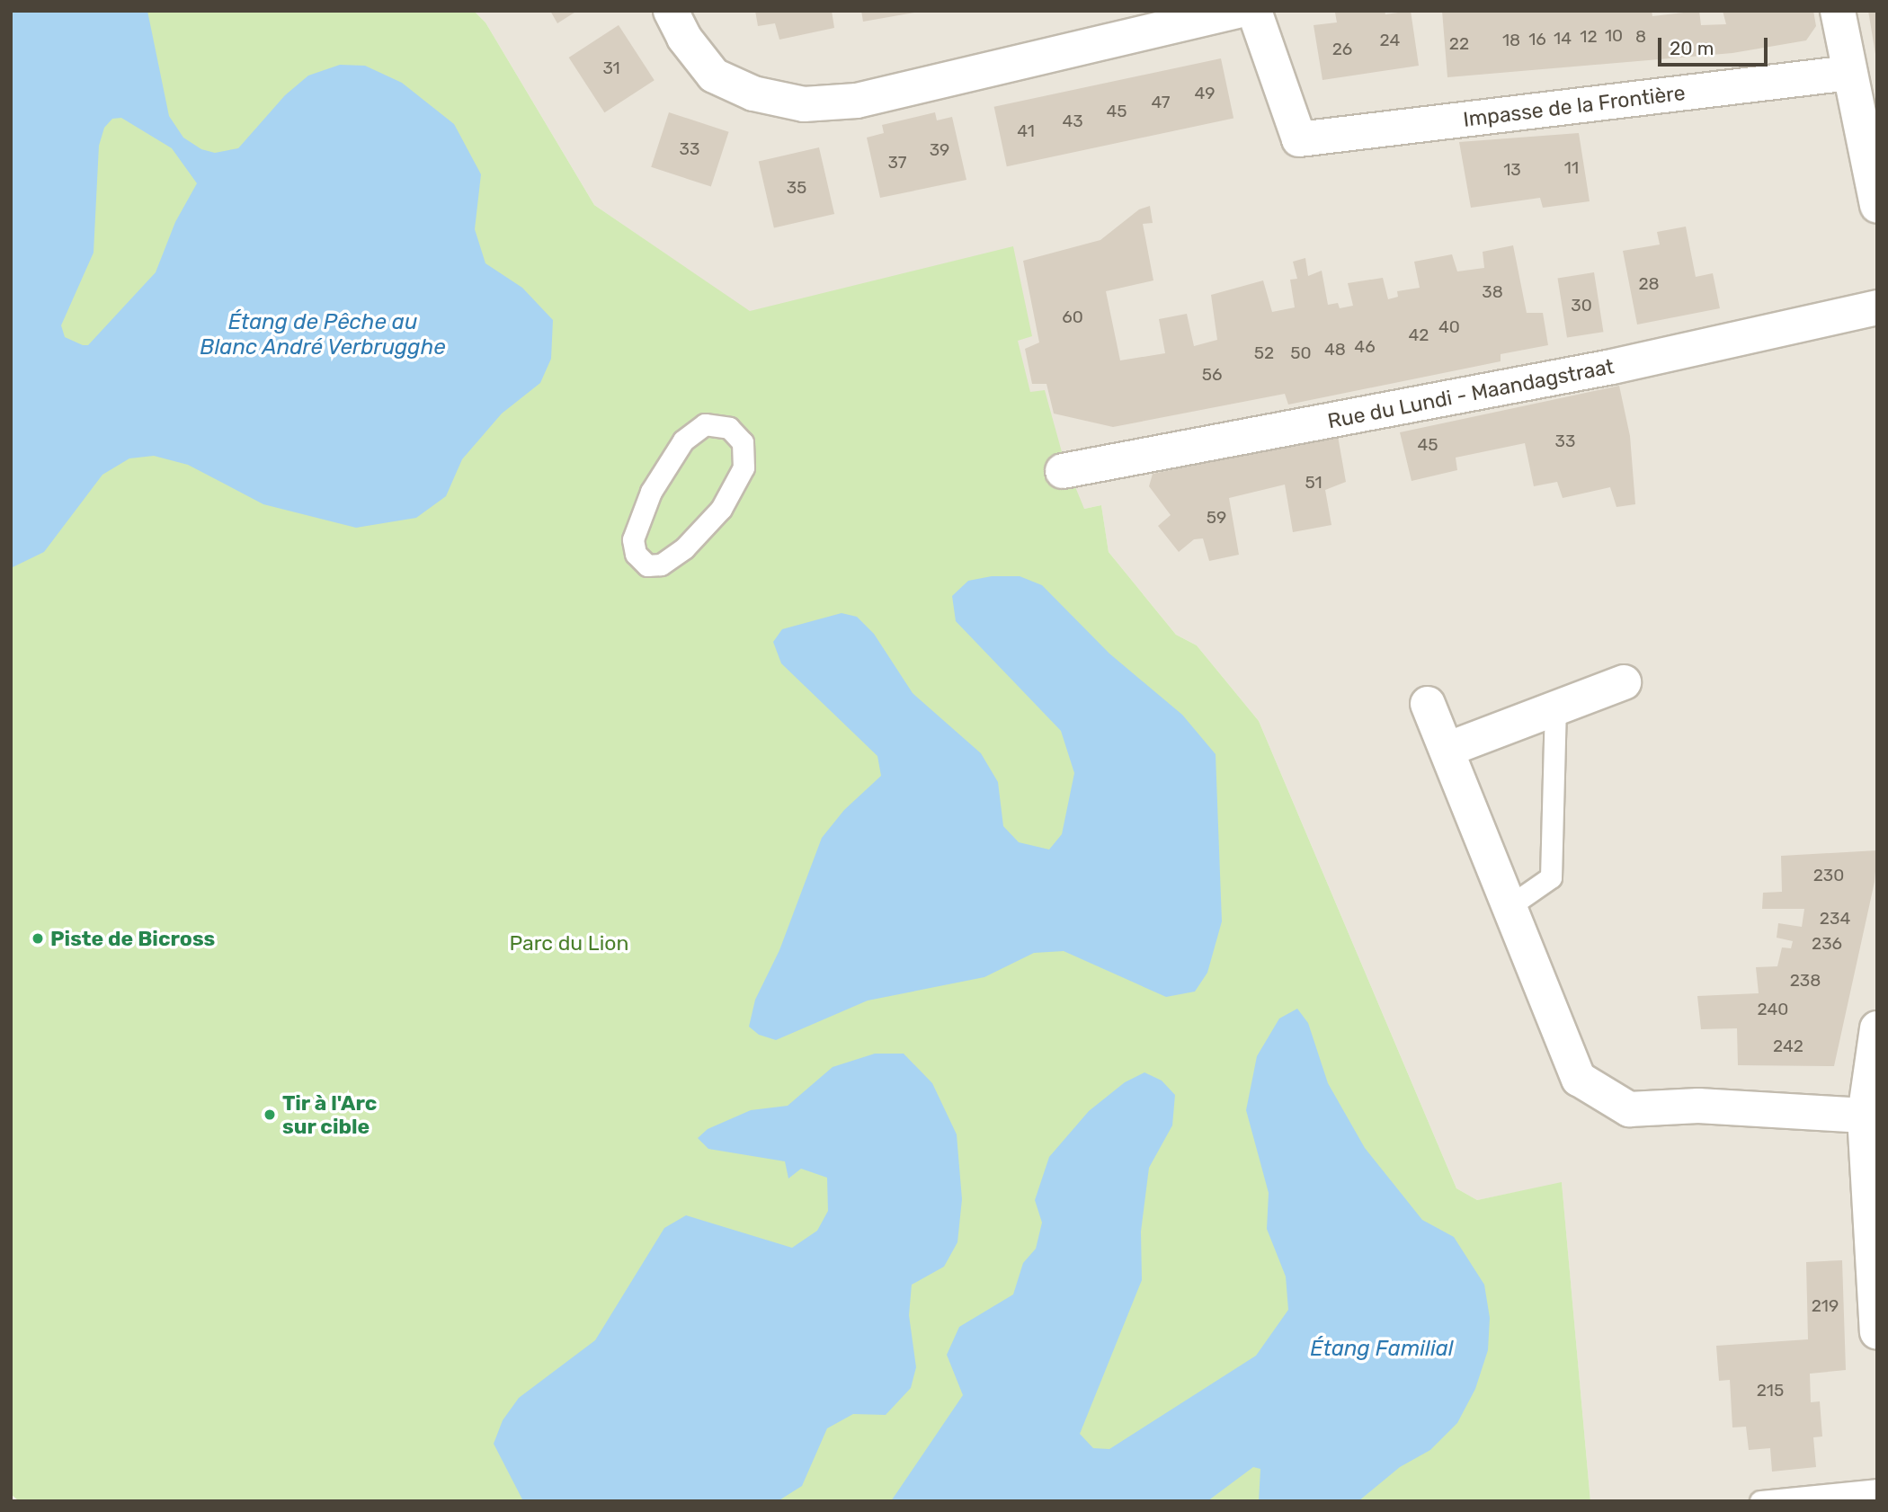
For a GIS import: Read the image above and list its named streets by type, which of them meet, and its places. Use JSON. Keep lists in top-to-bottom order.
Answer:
{
  "streets": {
    "street": ["Impasse de la Frontière", "Rue du Lundi - Maandagstraat"]
  },
  "water": ["Étang de Pêche au Blanc André Verbrugghe", "Étang Familial"],
  "parks": ["Parc du Lion"],
  "places": ["Piste de Bicross", "Tir à l'Arc sur cible"],
  "house_numbers": [
    "10",
    "12",
    "8",
    "14",
    "16",
    "24",
    "18",
    "22",
    "26",
    "31",
    "49",
    "47",
    "45",
    "43",
    "41",
    "33",
    "39",
    "37",
    "11",
    "13",
    "35",
    "28",
    "38",
    "30",
    "60",
    "40",
    "42",
    "46",
    "48",
    "52",
    "50",
    "56",
    "33",
    "45",
    "51",
    "59",
    "230",
    "234",
    "236",
    "238",
    "240",
    "242",
    "219",
    "215"
  ],
  "scale_bar": "20 m"
}
